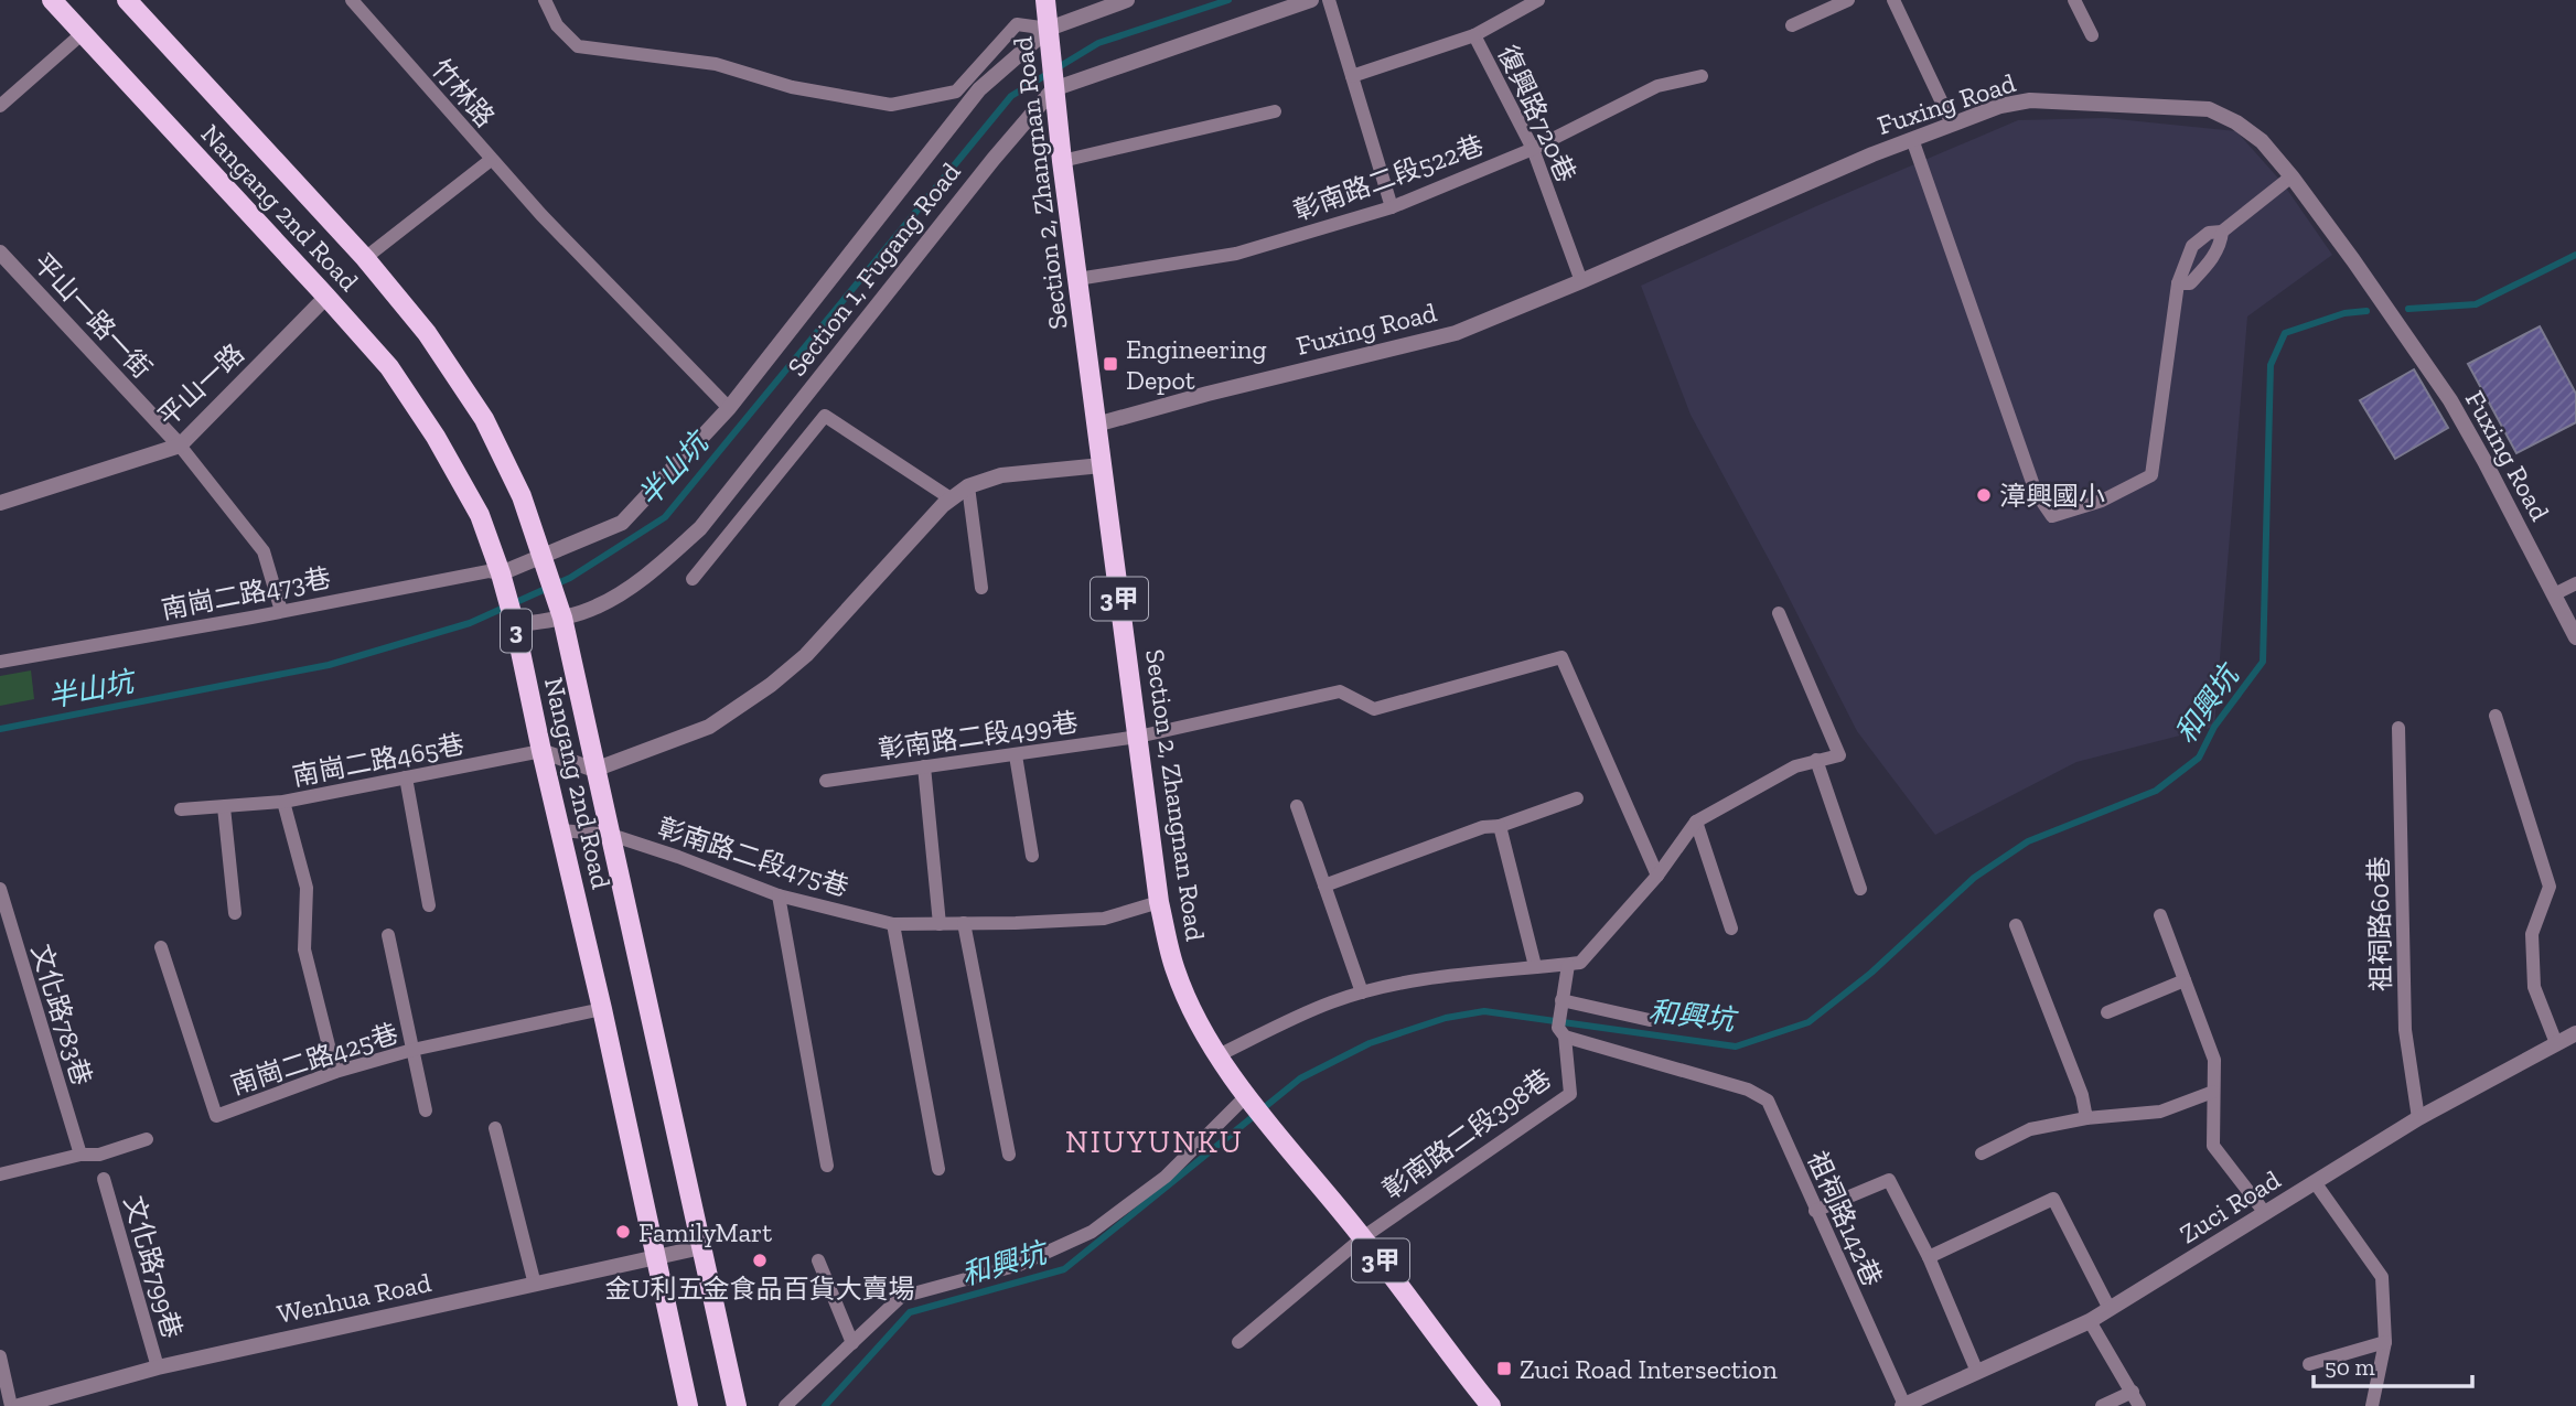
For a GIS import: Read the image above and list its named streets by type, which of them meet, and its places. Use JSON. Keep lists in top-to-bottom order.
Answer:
{
  "streets": {
    "main road": [
      "Section 2, Zhangnan Road",
      "Nangang 2nd Road",
      "3甲",
      "3"
    ],
    "street": [
      "Fuxing Road",
      "Section 1, Fugang Road",
      "平山一路一街",
      "平山一路",
      "Zuci Road",
      "Wenhua Road"
    ],
    "lane": [
      "竹林路",
      "復興路720巷",
      "彰南路二段522巷",
      "南崗二路473巷",
      "彰南路二段499巷",
      "南崗二路465巷",
      "彰南路二段475巷",
      "祖祠路60巷",
      "文化路783巷",
      "南崗二路425巷",
      "彰南路二段398巷",
      "祖祠路142巷",
      "文化路799巷"
    ]
  },
  "crossings": [
    ["竹林路", "Section 1, Fugang Road"],
    ["Fuxing Road", "復興路720巷"],
    ["Fuxing Road", "Section 2, Zhangnan Road"],
    ["復興路720巷", "彰南路二段522巷"],
    ["彰南路二段522巷", "Section 2, Zhangnan Road"],
    ["Section 2, Zhangnan Road", "Section 1, Fugang Road"],
    ["Section 2, Zhangnan Road", "彰南路二段499巷"],
    ["Section 2, Zhangnan Road", "彰南路二段475巷"],
    ["Section 2, Zhangnan Road", "彰南路二段398巷"],
    ["Nangang 2nd Road", "Section 1, Fugang Road"],
    ["Nangang 2nd Road", "平山一路"],
    ["Nangang 2nd Road", "南崗二路473巷"],
    ["Nangang 2nd Road", "南崗二路465巷"],
    ["Nangang 2nd Road", "彰南路二段475巷"],
    ["Nangang 2nd Road", "南崗二路425巷"],
    ["Nangang 2nd Road", "Wenhua Road"],
    ["Section 1, Fugang Road", "南崗二路473巷"],
    ["平山一路一街", "平山一路"],
    ["祖祠路60巷", "Zuci Road"],
    ["彰南路二段398巷", "祖祠路142巷"],
    ["Zuci Road", "祖祠路142巷"],
    ["文化路799巷", "Wenhua Road"]
  ],
  "districts": ["NIUYUNKU"],
  "water": ["半山坑", "和興坑"],
  "places": {
    "transit": ["Engineering Depot", "Zuci Road Intersection"],
    "other": ["漳興國小", "FamilyMart", "金U利五金食品百貨大賣場"]
  },
  "scale_bar": "50 m"
}
